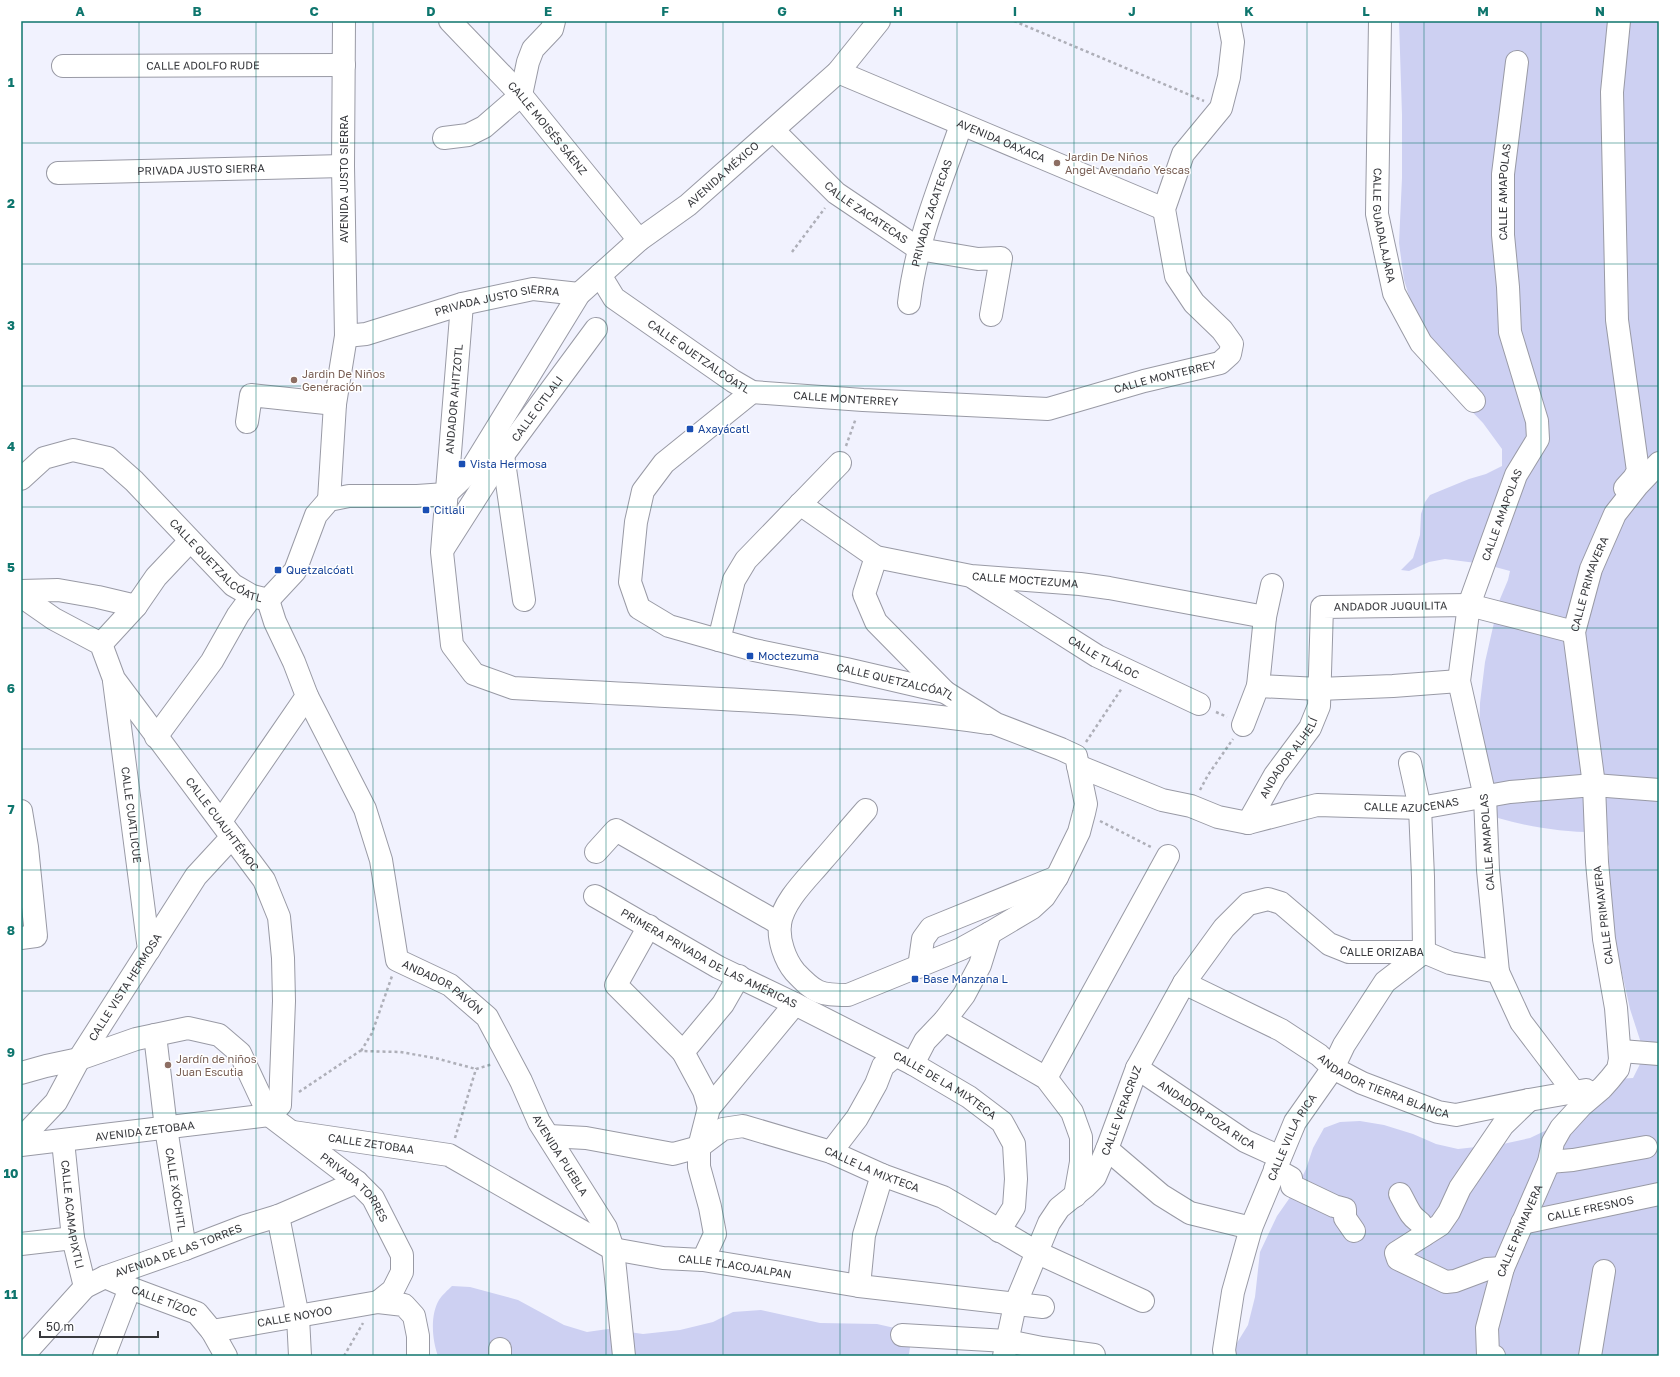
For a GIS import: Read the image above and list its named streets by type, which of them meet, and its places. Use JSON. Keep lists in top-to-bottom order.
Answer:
{
  "streets": {
    "street": [
      "CALLE ADOLFO RUDE",
      "CALLE MOISÉS SÁENZ",
      "AVENIDA OAXACA",
      "PRIVADA JUSTO SIERRA",
      "AVENIDA MÉXICO",
      "AVENIDA JUSTO SIERRA",
      "CALLE AMAPOLAS",
      "CALLE ZACATECAS",
      "PRIVADA ZACATECAS",
      "CALLE GUADALAJARA",
      "CALLE QUETZALCÓATL",
      "CALLE MONTERREY",
      "ANDADOR AHITZOTL",
      "CALLE CITLALI",
      "CALLE MOCTEZUMA",
      "CALLE PRIMAVERA",
      "ANDADOR JUQUILITA",
      "CALLE TLÁLOC",
      "ANDADOR ALHELÍ",
      "CALLE AZUCENAS",
      "CALLE CUATLICUE",
      "CALLE CUAUHTÉMOC",
      "CALLE ORIZABA",
      "PRIMERA PRIVADA DE LAS AMÉRICAS",
      "CALLE VISTA HERMOSA",
      "ANDADOR PAVÓN",
      "ANDADOR TIERRA BLANCA",
      "CALLE DE LA MIXTECA",
      "CALLE VERACRUZ",
      "ANDADOR POZA RICA",
      "AVENIDA ZETOBAA",
      "CALLE VILLA RICA",
      "CALLE ZETOBAA",
      "AVENIDA PUEBLA",
      "CALLE LA MIXTECA",
      "PRIVADA TORRES",
      "CALLE XÓCHITL",
      "CALLE FRESNOS",
      "CALLE ACAMAPIXTLI",
      "AVENIDA DE LAS TORRES",
      "CALLE TLACOJALPAN",
      "CALLE TÍZOC",
      "CALLE NOYOO"
    ]
  },
  "crossings": [
    ["CALLE ADOLFO RUDE", "AVENIDA JUSTO SIERRA"],
    ["CALLE MOISÉS SÁENZ", "AVENIDA MÉXICO"],
    ["AVENIDA OAXACA", "AVENIDA MÉXICO"],
    ["AVENIDA OAXACA", "PRIVADA ZACATECAS"],
    ["AVENIDA OAXACA", "CALLE MONTERREY"],
    ["PRIVADA JUSTO SIERRA", "AVENIDA MÉXICO"],
    ["PRIVADA JUSTO SIERRA", "AVENIDA JUSTO SIERRA"],
    ["PRIVADA JUSTO SIERRA", "ANDADOR AHITZOTL"],
    ["AVENIDA MÉXICO", "CALLE ZACATECAS"],
    ["AVENIDA JUSTO SIERRA", "CALLE QUETZALCÓATL"],
    ["CALLE AMAPOLAS", "ANDADOR JUQUILITA"],
    ["CALLE AMAPOLAS", "CALLE AZUCENAS"],
    ["CALLE AMAPOLAS", "CALLE ORIZABA"],
    ["CALLE ZACATECAS", "PRIVADA ZACATECAS"],
    ["CALLE QUETZALCÓATL", "CALLE MONTERREY"],
    ["CALLE QUETZALCÓATL", "CALLE CITLALI"],
    ["CALLE MOCTEZUMA", "CALLE TLÁLOC"],
    ["CALLE PRIMAVERA", "CALLE AZUCENAS"],
    ["CALLE PRIMAVERA", "ANDADOR TIERRA BLANCA"],
    ["CALLE PRIMAVERA", "CALLE FRESNOS"],
    ["ANDADOR JUQUILITA", "ANDADOR ALHELÍ"],
    ["ANDADOR ALHELÍ", "CALLE AZUCENAS"],
    ["CALLE CUATLICUE", "CALLE CUAUHTÉMOC"],
    ["CALLE CUATLICUE", "CALLE VISTA HERMOSA"],
    ["CALLE CUAUHTÉMOC", "CALLE VISTA HERMOSA"],
    ["CALLE CUAUHTÉMOC", "AVENIDA ZETOBAA"],
    ["CALLE CUAUHTÉMOC", "PRIVADA TORRES"],
    ["CALLE ORIZABA", "CALLE VERACRUZ"],
    ["CALLE ORIZABA", "CALLE VILLA RICA"],
    ["PRIMERA PRIVADA DE LAS AMÉRICAS", "CALLE DE LA MIXTECA"],
    ["ANDADOR PAVÓN", "AVENIDA PUEBLA"],
    ["ANDADOR TIERRA BLANCA", "CALLE VERACRUZ"],
    ["ANDADOR TIERRA BLANCA", "CALLE VILLA RICA"],
    ["CALLE DE LA MIXTECA", "CALLE LA MIXTECA"],
    ["CALLE VERACRUZ", "ANDADOR POZA RICA"],
    ["CALLE VERACRUZ", "CALLE LA MIXTECA"],
    ["CALLE VERACRUZ", "CALLE TLACOJALPAN"],
    ["ANDADOR POZA RICA", "CALLE VILLA RICA"],
    ["AVENIDA ZETOBAA", "PRIVADA TORRES"],
    ["AVENIDA ZETOBAA", "CALLE XÓCHITL"],
    ["AVENIDA ZETOBAA", "CALLE ACAMAPIXTLI"],
    ["CALLE ZETOBAA", "PRIVADA TORRES"],
    ["CALLE ZETOBAA", "CALLE TLACOJALPAN"],
    ["AVENIDA PUEBLA", "CALLE LA MIXTECA"],
    ["AVENIDA PUEBLA", "CALLE TLACOJALPAN"],
    ["PRIVADA TORRES", "AVENIDA DE LAS TORRES"],
    ["PRIVADA TORRES", "CALLE NOYOO"],
    ["CALLE XÓCHITL", "AVENIDA DE LAS TORRES"],
    ["CALLE ACAMAPIXTLI", "AVENIDA DE LAS TORRES"],
    ["AVENIDA DE LAS TORRES", "CALLE TÍZOC"],
    ["AVENIDA DE LAS TORRES", "CALLE NOYOO"],
    ["CALLE TÍZOC", "CALLE NOYOO"]
  ],
  "places": {
    "other": ["Jardin De Niños Angel Avendaño Yescas", "Jardin De Niños Generación", "Jardín de niños Juan Escutia"],
    "transit": [
      "Axayácatl",
      "Vista Hermosa",
      "Citlali",
      "Quetzalcóatl",
      "Moctezuma",
      "Base Manzana L"
    ]
  },
  "scale_bar": "50 m",
  "grid": {
    "columns": [
      "A",
      "B",
      "C",
      "D",
      "E",
      "F",
      "G",
      "H",
      "I",
      "J",
      "K",
      "L",
      "M",
      "N"
    ],
    "rows": [
      "1",
      "2",
      "3",
      "4",
      "5",
      "6",
      "7",
      "8",
      "9",
      "10",
      "11"
    ]
  }
}
